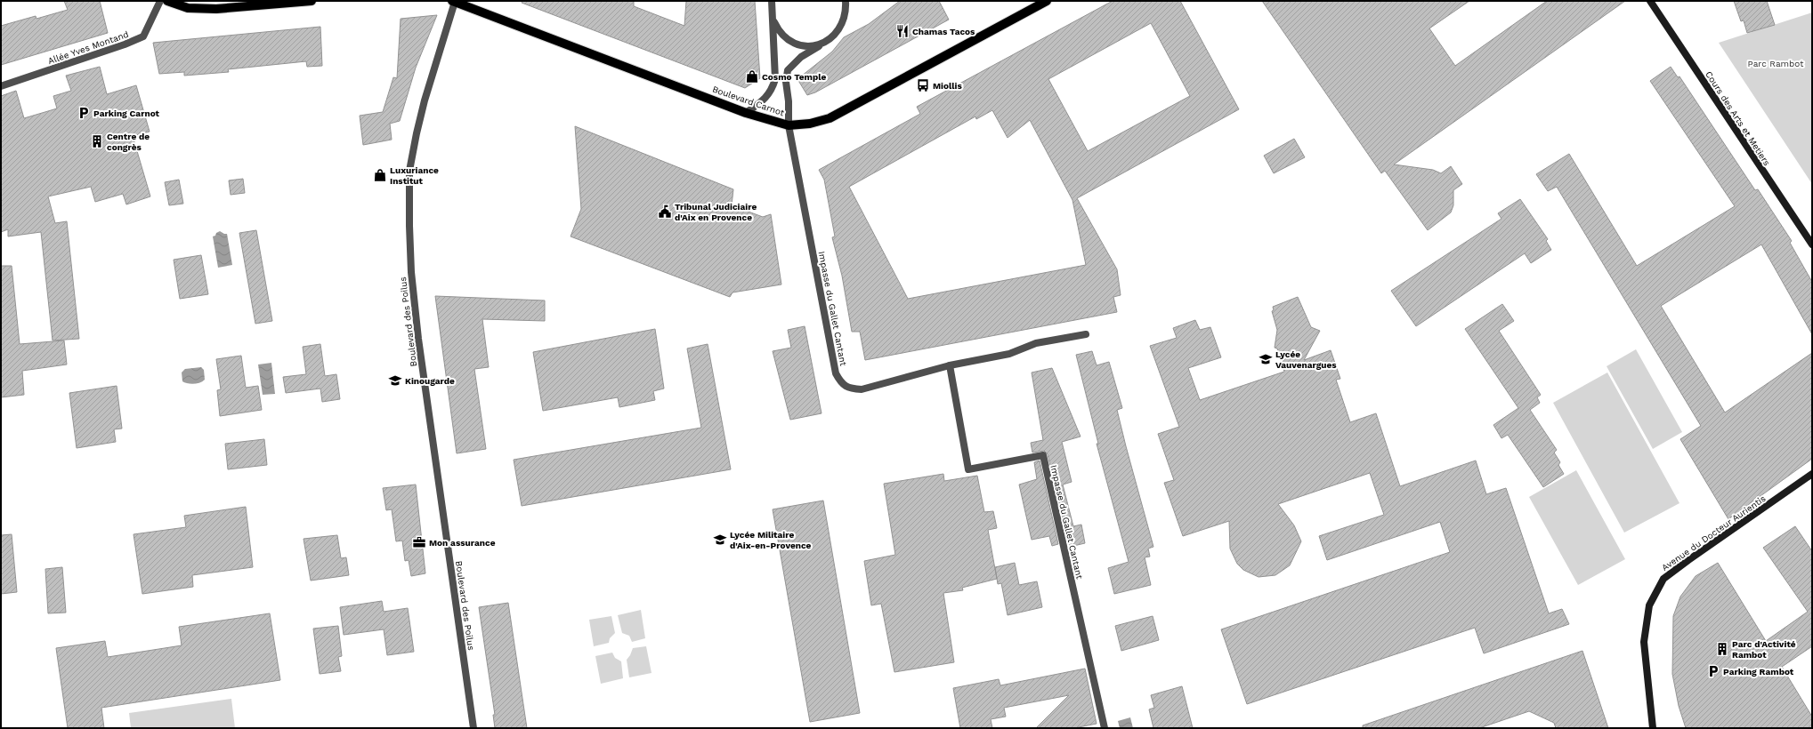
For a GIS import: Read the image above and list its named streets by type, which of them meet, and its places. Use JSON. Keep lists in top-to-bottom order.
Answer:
{
  "streets": {
    "main road": ["Boulevard Carnot", "Cours des Arts et Metiers", "Avenue du Docteur Aurientis"],
    "street": ["Allée Yves Montand", "Impasse du Gallet Cantant", "Boulevard des Poilus"]
  },
  "crossings": [
    ["Boulevard Carnot", "Impasse du Gallet Cantant"],
    ["Boulevard Carnot", "Boulevard des Poilus"]
  ],
  "parks": ["Parc Rambot"],
  "places": {
    "restaurant": ["Chamas Tacos"],
    "shop": ["Cosmo Temple", "Luxuriance Institut"],
    "bus stop": ["Miollis"],
    "parking": ["Parking Carnot", "Parking Rambot"],
    "building": ["Centre de congrès", "Parc d'Activité Rambot"],
    "public building": ["Tribunal Judiciaire d'Aix en Provence"],
    "school or university": ["Lycée Vauvenargues", "Kinougarde", "Lycée Militaire d'Aix-en-Provence"],
    "office": ["Mon assurance"]
  }
}
